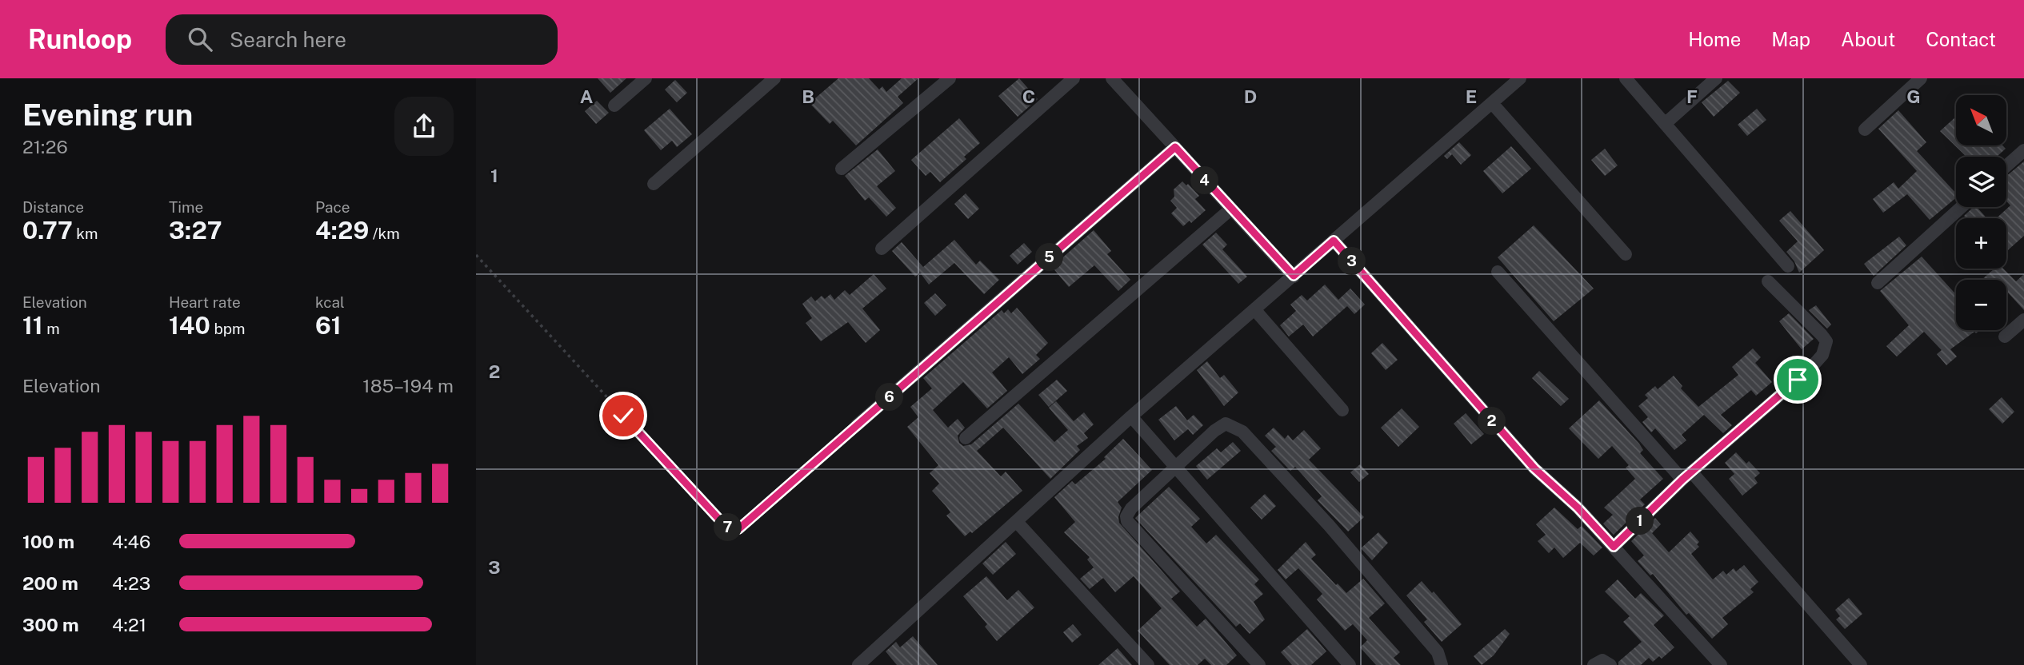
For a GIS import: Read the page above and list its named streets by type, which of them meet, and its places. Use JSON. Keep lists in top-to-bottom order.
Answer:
{
  "north": "top left",
  "page": {
    "header": "Runloop",
    "search": "Search here",
    "nav": [
      "Home",
      "Map",
      "About",
      "Contact"
    ],
    "heading": ["Evening run", "21:26"],
    "map_buttons": ["+", "−"],
    "pins": [
      "4",
      "5",
      "3",
      "6",
      "2",
      "1",
      "7"
    ],
    "stats": [
      ["Distance", "0.77 km"],
      ["Time", "3:27"],
      ["Pace", "4:29 /km"],
      ["Elevation", "11 m"],
      ["Heart rate", "140 bpm"],
      ["kcal", "61"]
    ],
    "chart": ["Elevation", "185–194 m"],
    "list": [
      {
        "name": "100 m",
        "note": "4:46"
      },
      {
        "name": "200 m",
        "note": "4:23"
      },
      {
        "name": "300 m",
        "note": "4:21"
      }
    ]
  },
  "grid": {
    "columns": [
      "A",
      "B",
      "C",
      "D",
      "E",
      "F",
      "G"
    ],
    "rows": ["1", "2", "3"]
  }
}
